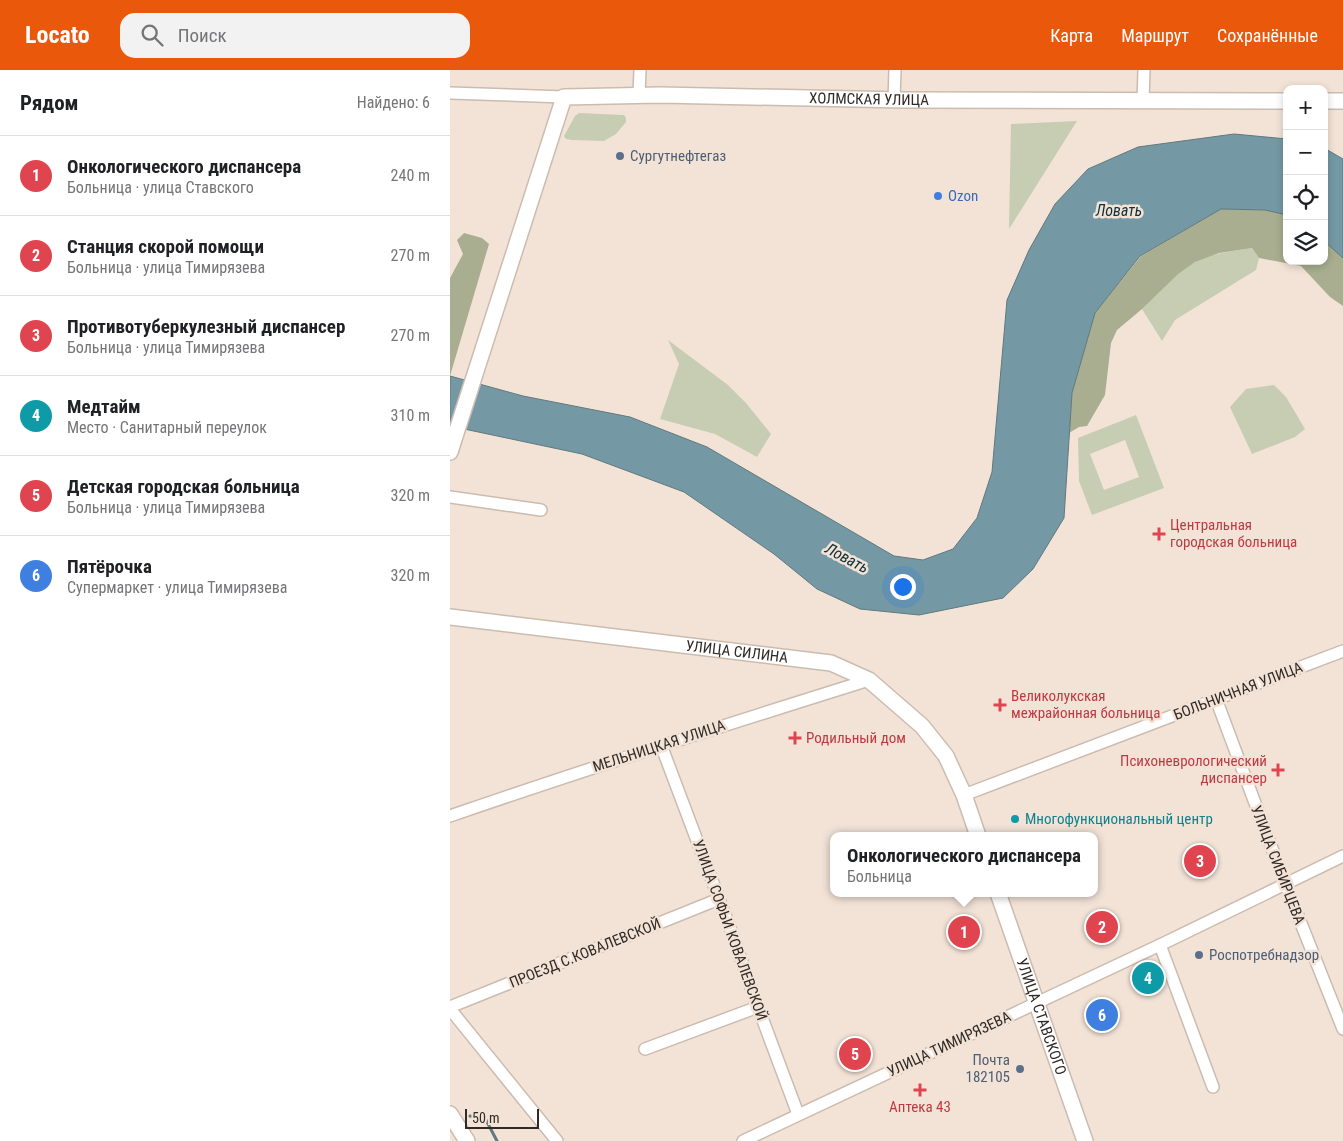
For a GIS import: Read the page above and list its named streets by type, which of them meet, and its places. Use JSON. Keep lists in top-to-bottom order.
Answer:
{
  "streets": {
    "main road": ["ХОЛМСКАЯ УЛИЦА", "УЛИЦА СИЛИНА", "УЛИЦА СТАВСКОГО"],
    "street": [
      "БОЛЬНИЧНАЯ УЛИЦА",
      "МЕЛЬНИЦКАЯ УЛИЦА",
      "УЛИЦА СИБИРЦЕВА",
      "УЛИЦА СОФЬИ КОВАЛЕВСКОЙ",
      "ПРОЕЗД С.КОВАЛЕВСКОЙ",
      "УЛИЦА ТИМИРЯЗЕВА"
    ]
  },
  "crossings": [
    ["УЛИЦА СИЛИНА", "БОЛЬНИЧНАЯ УЛИЦА"],
    ["УЛИЦА СИЛИНА", "МЕЛЬНИЦКАЯ УЛИЦА"],
    ["БОЛЬНИЧНАЯ УЛИЦА", "УЛИЦА СИБИРЦЕВА"],
    ["МЕЛЬНИЦКАЯ УЛИЦА", "УЛИЦА СОФЬИ КОВАЛЕВСКОЙ"],
    ["УЛИЦА СИБИРЦЕВА", "УЛИЦА ТИМИРЯЗЕВА"],
    ["УЛИЦА СОФЬИ КОВАЛЕВСКОЙ", "ПРОЕЗД С.КОВАЛЕВСКОЙ"],
    ["УЛИЦА СОФЬИ КОВАЛЕВСКОЙ", "УЛИЦА ТИМИРЯЗЕВА"],
    ["УЛИЦА СТАВСКОГО", "УЛИЦА ТИМИРЯЗЕВА"]
  ],
  "water": ["Ловать"],
  "places": {
    "other": [
      "Сургутнефтегаз",
      "Ozon",
      "Многофункциональный центр",
      "Роспотребнадзор",
      "Почта 182105"
    ],
    "health": [
      "Центральная городская больница",
      "Великолукская межрайонная больница",
      "Родильный дом",
      "Психоневрологический диспансер",
      "Аптека 43"
    ]
  },
  "scale_bar": "50 m",
  "page": {
    "header": "Locato",
    "search": "Поиск",
    "nav": ["Карта", "Маршрут", "Сохранённые"],
    "heading": ["Рядом", "Найдено: 6"],
    "map_buttons": ["+", "−"],
    "list": [
      {
        "mark": "1",
        "name": "Онкологического диспансера",
        "note": "Больница · улица Ставского",
        "value": "240 m"
      },
      {
        "mark": "2",
        "name": "Станция скорой помощи",
        "note": "Больница · улица Тимирязева",
        "value": "270 m"
      },
      {
        "mark": "3",
        "name": "Противотуберкулезный диспансер",
        "note": "Больница · улица Тимирязева",
        "value": "270 m"
      },
      {
        "mark": "4",
        "name": "Медтайм",
        "note": "Место · Санитарный переулок",
        "value": "310 m"
      },
      {
        "mark": "5",
        "name": "Детская городская больница",
        "note": "Больница · улица Тимирязева",
        "value": "320 m"
      },
      {
        "mark": "6",
        "name": "Пятёрочка",
        "note": "Супермаркет · улица Тимирязева",
        "value": "320 m"
      }
    ],
    "popup": ["Онкологического диспансера", "Больница"],
    "pins": [
      "3",
      "2",
      "1",
      "4",
      "6",
      "5"
    ],
    "scale": "50 m"
  }
}
